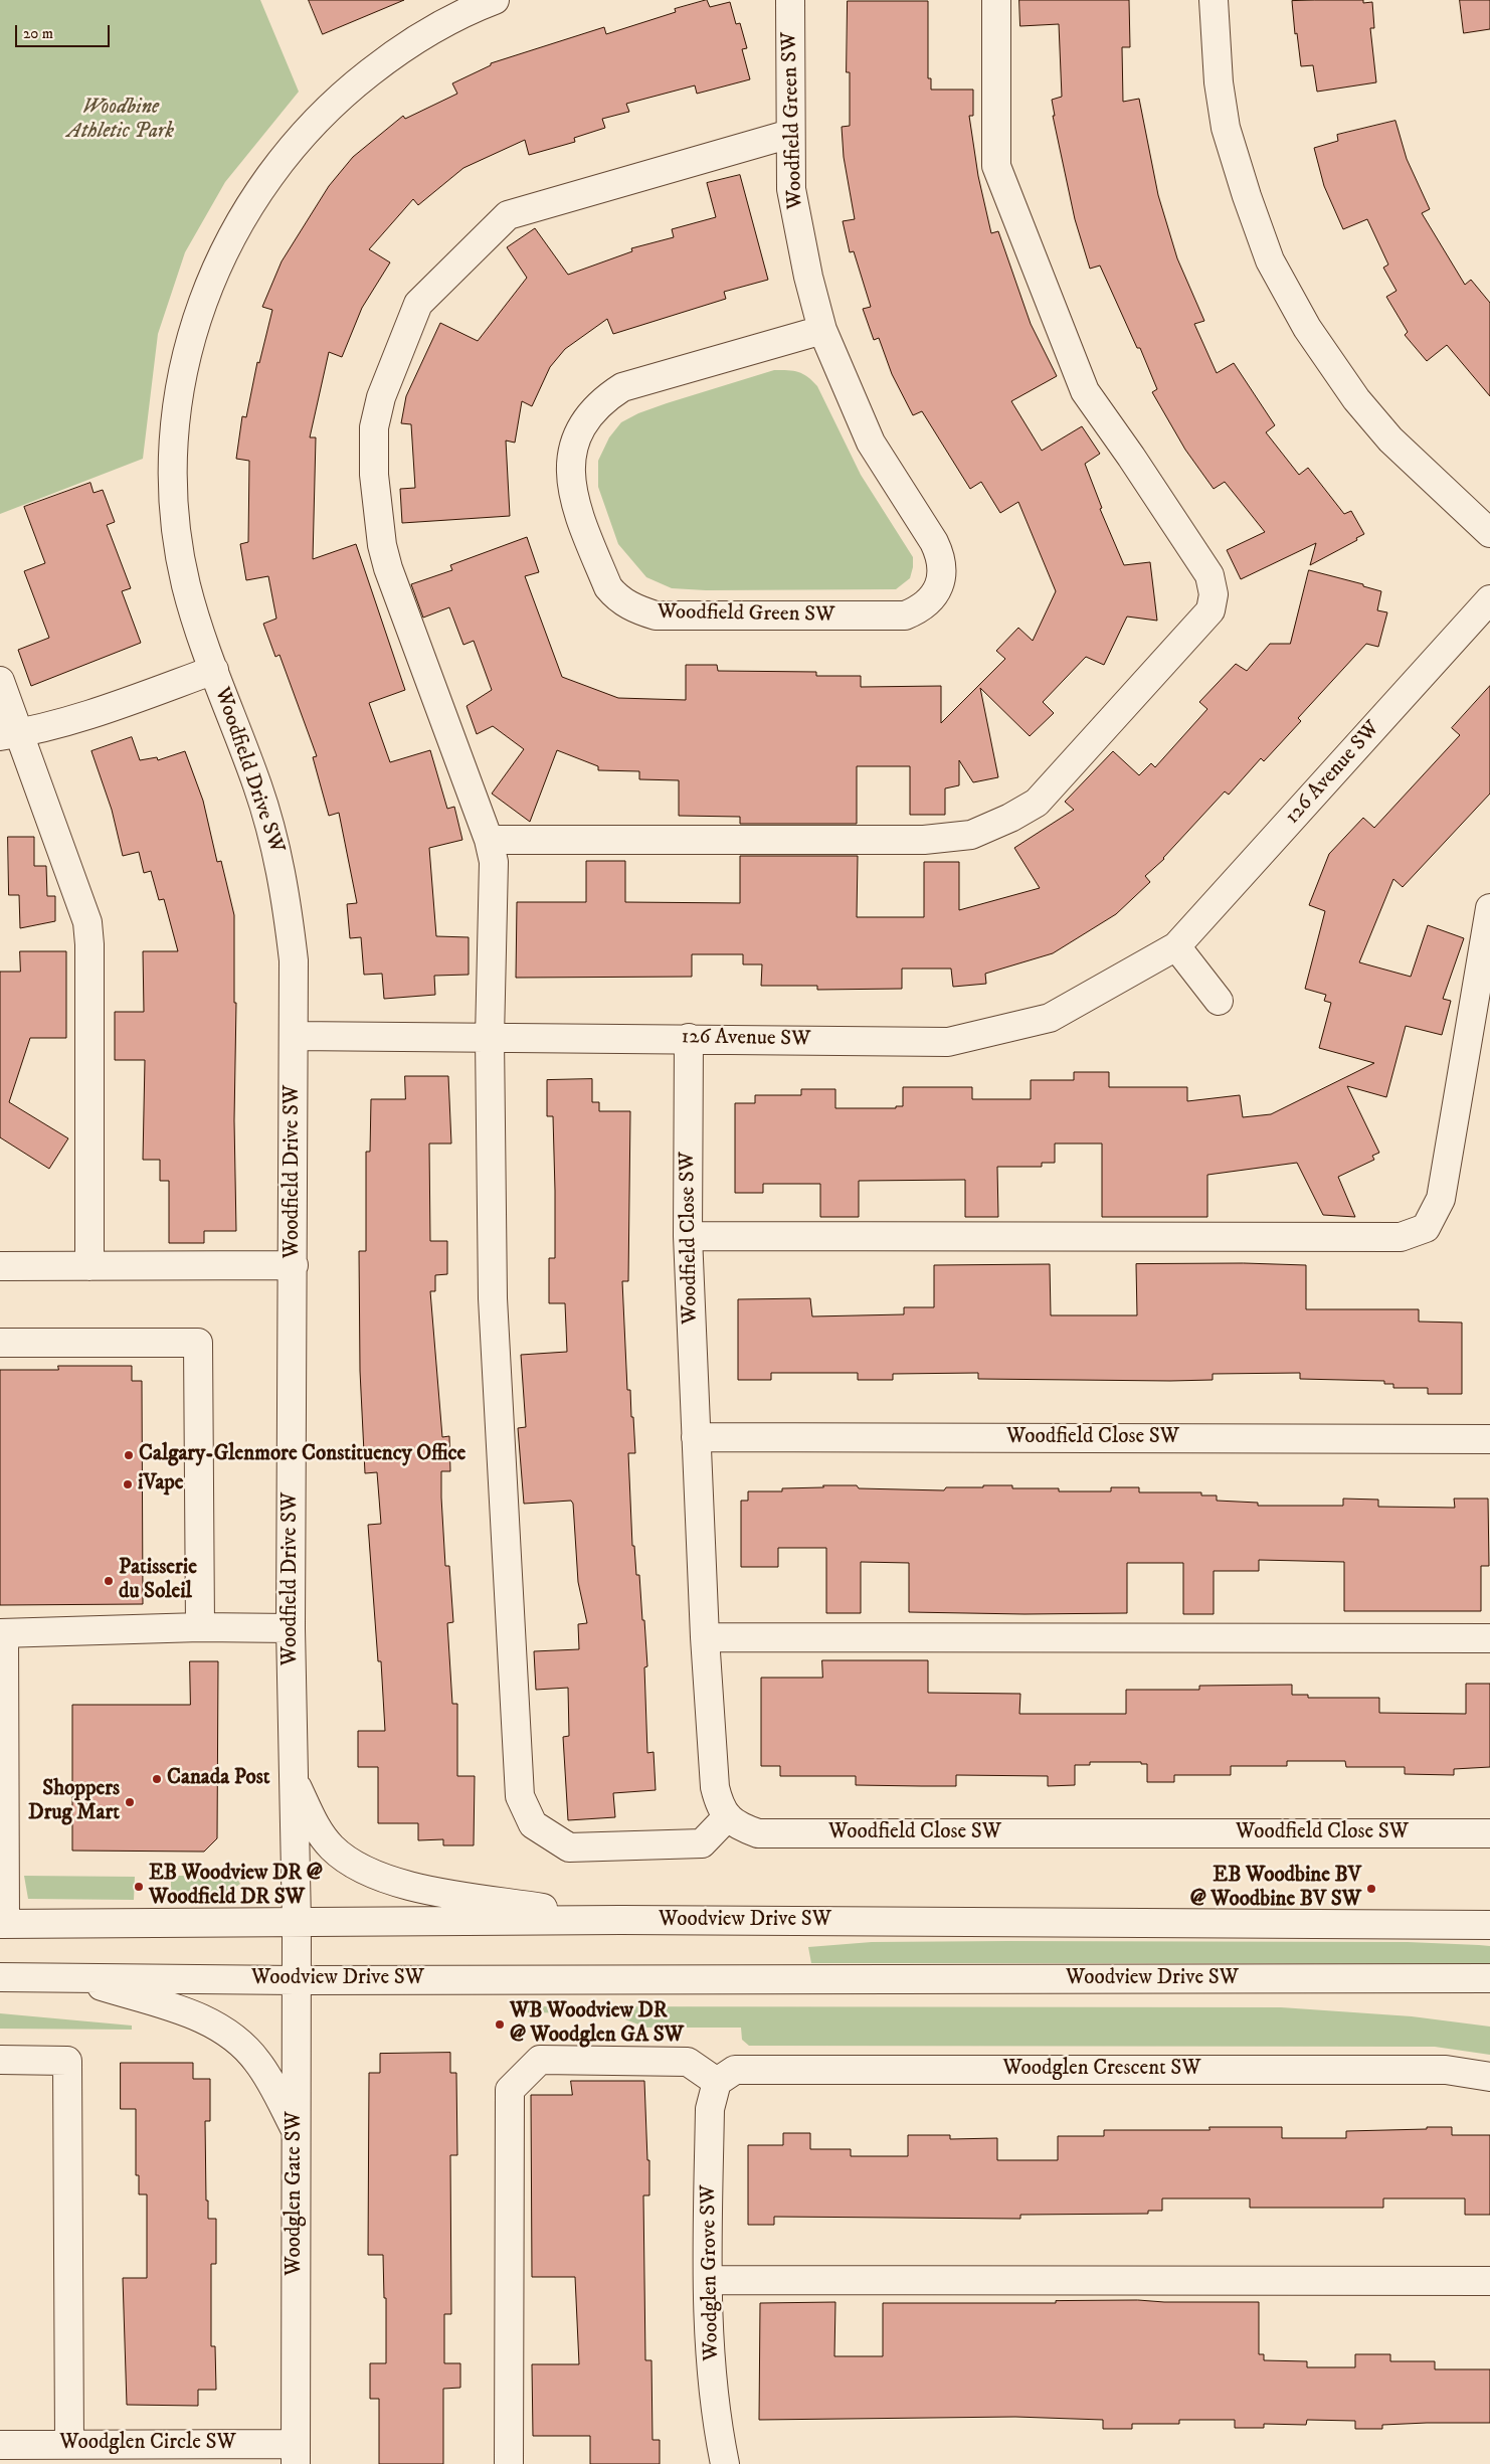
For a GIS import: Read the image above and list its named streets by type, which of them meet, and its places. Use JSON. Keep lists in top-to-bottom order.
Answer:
{
  "streets": {
    "street": [
      "Woodfield Green SW",
      "Woodfield Drive SW",
      "126 Avenue SW",
      "Woodfield Close SW",
      "Woodview Drive SW",
      "Woodglen Crescent SW",
      "Woodglen Gate SW",
      "Woodglen Grove SW",
      "Woodglen Circle SW"
    ]
  },
  "crossings": [
    ["Woodfield Drive SW", "126 Avenue SW"],
    ["Woodfield Drive SW", "Woodview Drive SW"],
    ["Woodfield Drive SW", "Woodglen Gate SW"],
    ["126 Avenue SW", "Woodfield Close SW"],
    ["Woodview Drive SW", "Woodglen Gate SW"],
    ["Woodglen Crescent SW", "Woodglen Grove SW"],
    ["Woodglen Gate SW", "Woodglen Circle SW"]
  ],
  "parks": ["Woodbine Athletic Park"],
  "places": [
    "Calgary-Glenmore Constituency Office",
    "iVape",
    "Patisserie du Soleil",
    "Canada Post",
    "Shoppers Drug Mart",
    "EB Woodview DR @ Woodfield DR SW",
    "EB Woodbine BV @ Woodbine BV SW",
    "WB Woodview DR @ Woodglen GA SW"
  ],
  "scale_bar": "20 m"
}
